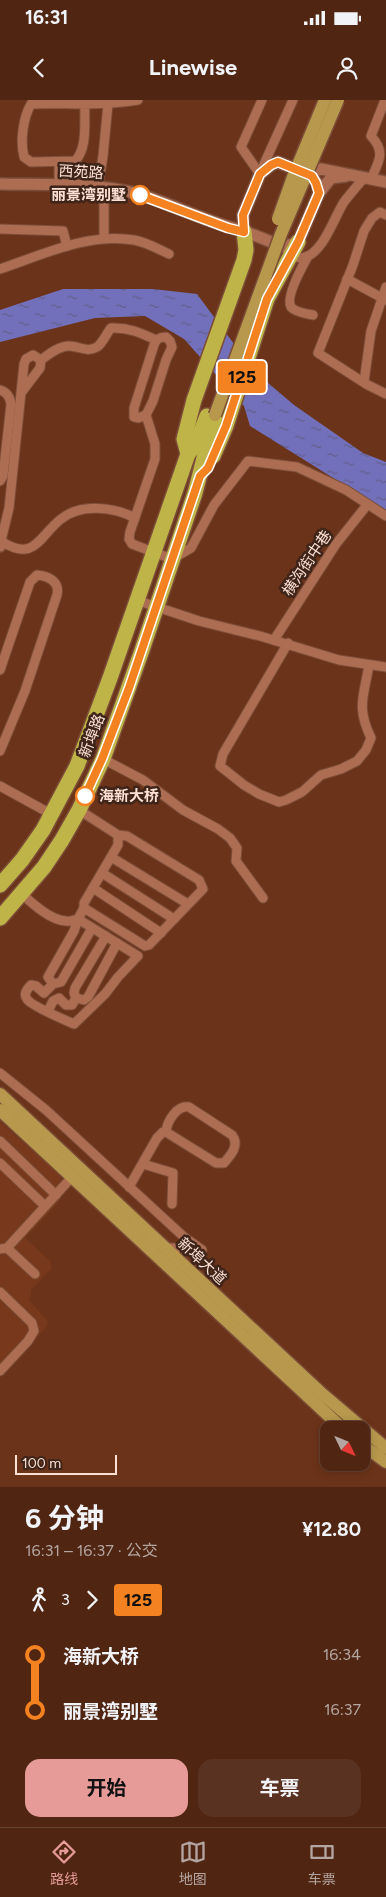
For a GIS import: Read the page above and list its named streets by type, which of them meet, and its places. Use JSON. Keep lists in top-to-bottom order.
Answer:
{
  "streets": {
    "highway": ["新埠路"],
    "main road": ["西苑路", "新埠大道"],
    "street": ["横沟街中巷"]
  },
  "places": ["丽景湾别墅", "海新大桥"],
  "lines": ["bus line 125"],
  "scale_bar": "100 m",
  "north": "bottom right",
  "page": {
    "status": "16:31",
    "header": "Linewise",
    "on_map": "125",
    "scale": "100 m",
    "heading": ["6 分钟", "16:31 – 16:37 · 公交", "¥12.80"],
    "legs": ["3", "125"],
    "list": [
      {
        "name": "海新大桥",
        "value": "16:34"
      },
      {
        "name": "丽景湾别墅",
        "value": "16:37"
      }
    ],
    "buttons": ["开始", "车票"],
    "tabs": ["路线", "地图", "车票"]
  }
}
